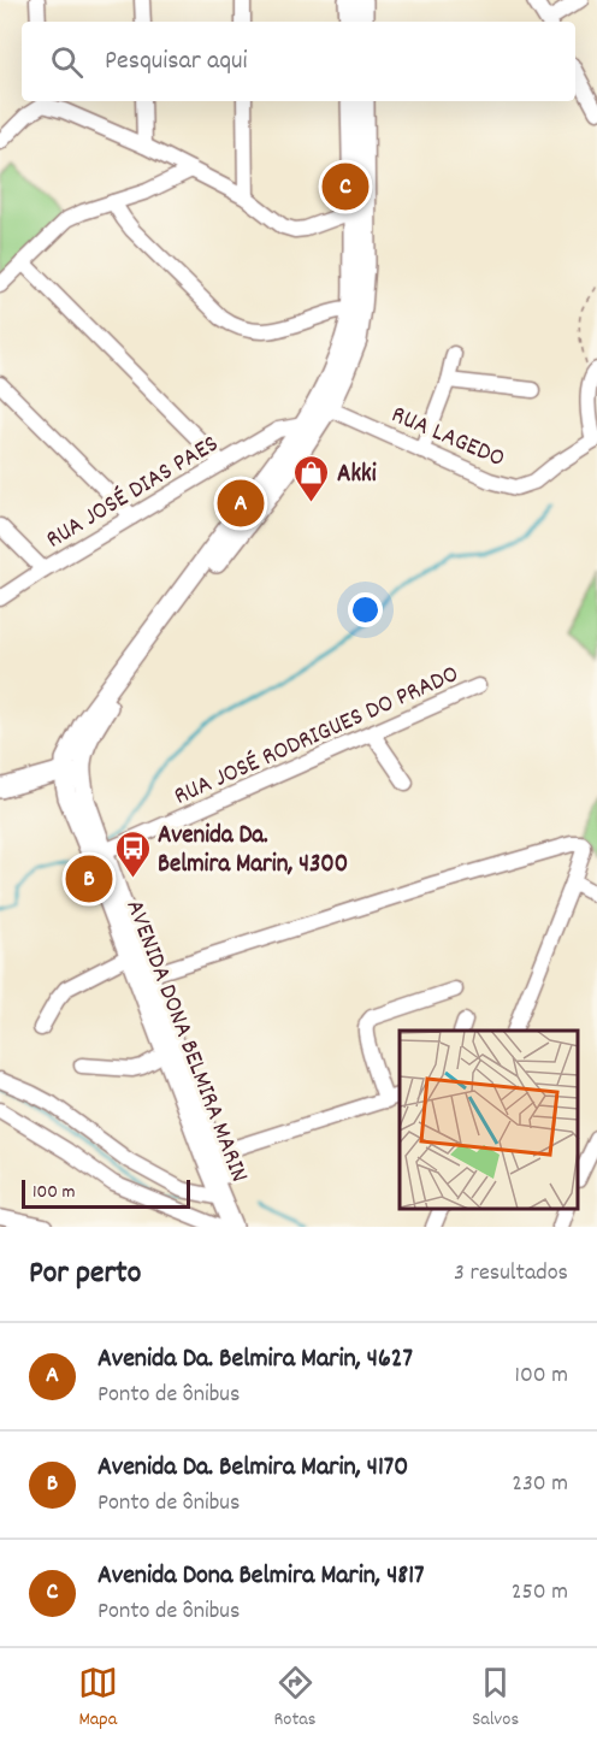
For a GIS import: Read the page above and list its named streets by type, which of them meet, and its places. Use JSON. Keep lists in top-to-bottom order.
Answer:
{
  "streets": {
    "main road": ["AVENIDA DONA BELMIRA MARIN"],
    "street": ["RUA LAGEDO", "RUA JOSÉ DIAS PAES", "RUA JOSÉ RODRIGUES DO PRADO"]
  },
  "crossings": [
    ["RUA LAGEDO", "AVENIDA DONA BELMIRA MARIN"],
    ["RUA JOSÉ DIAS PAES", "AVENIDA DONA BELMIRA MARIN"],
    ["RUA JOSÉ RODRIGUES DO PRADO", "AVENIDA DONA BELMIRA MARIN"]
  ],
  "places": {
    "shop": ["Akki"],
    "bus stop": ["Avenida Da. Belmira Marin, 4300"]
  },
  "scale_bar": "100 m",
  "page": {
    "search": "Pesquisar aqui",
    "pins": ["C", "A", "B"],
    "scale": "100 m",
    "heading": ["Por perto", "3 resultados"],
    "list": [
      {
        "mark": "A",
        "name": "Avenida Da. Belmira Marin, 4627",
        "note": "Ponto de ônibus",
        "value": "100 m"
      },
      {
        "mark": "B",
        "name": "Avenida Da. Belmira Marin, 4170",
        "note": "Ponto de ônibus",
        "value": "230 m"
      },
      {
        "mark": "C",
        "name": "Avenida Dona Belmira Marin, 4817",
        "note": "Ponto de ônibus",
        "value": "250 m"
      }
    ],
    "nav": ["Mapa", "Rotas", "Salvos"]
  }
}
